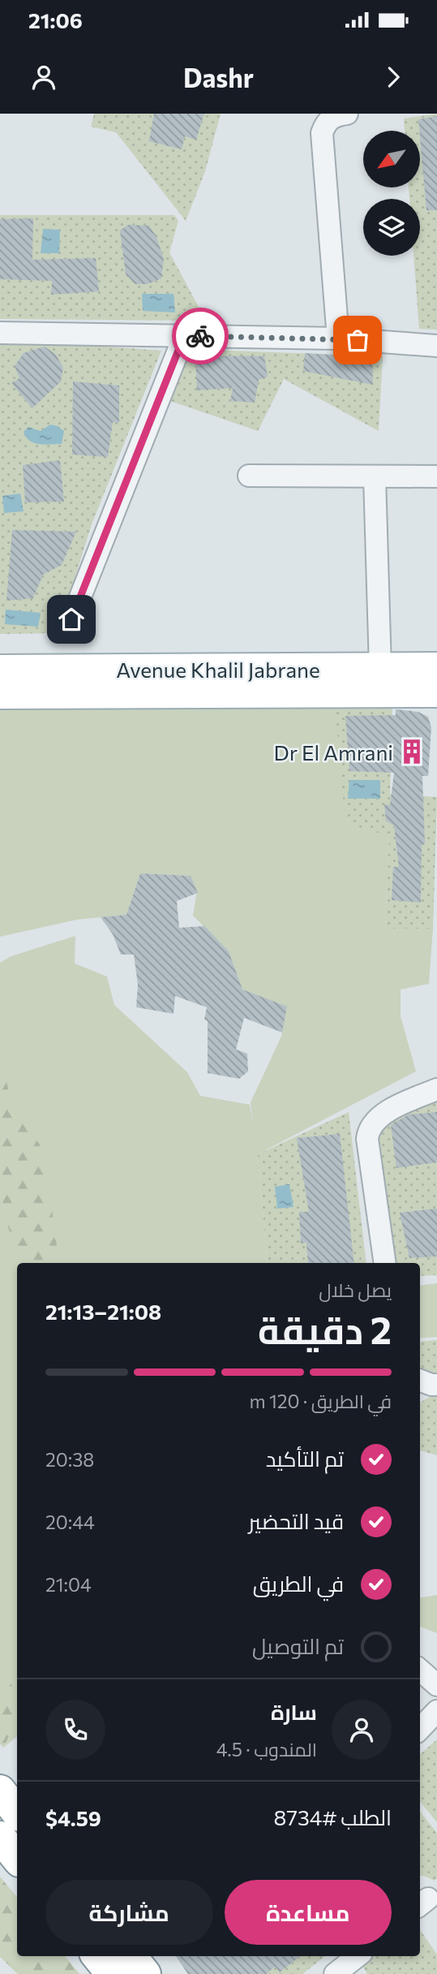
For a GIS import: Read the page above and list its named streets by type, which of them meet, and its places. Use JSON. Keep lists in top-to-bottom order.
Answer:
{
  "streets": {
    "main road": ["Avenue Khalil Jabrane"]
  },
  "places": {
    "building": ["Dr El Amrani"]
  },
  "north": "bottom left",
  "page": {
    "status": "21:06",
    "header": "Dashr",
    "heading": ["2 دقيقة", "يصل خلال", "21:08–21:13"],
    "panel": [
      "سارة",
      "المندوب · 4.5",
      "الطلب #8734",
      "$4.59"
    ],
    "bar": "في الطريق · 120 m",
    "list": [
      ["تم التأكيد", "20:38"],
      ["قيد التحضير", "20:44"],
      ["في الطريق", "21:04"],
      "تم التوصيل"
    ],
    "buttons": ["مساعدة", "مشاركة"]
  }
}
